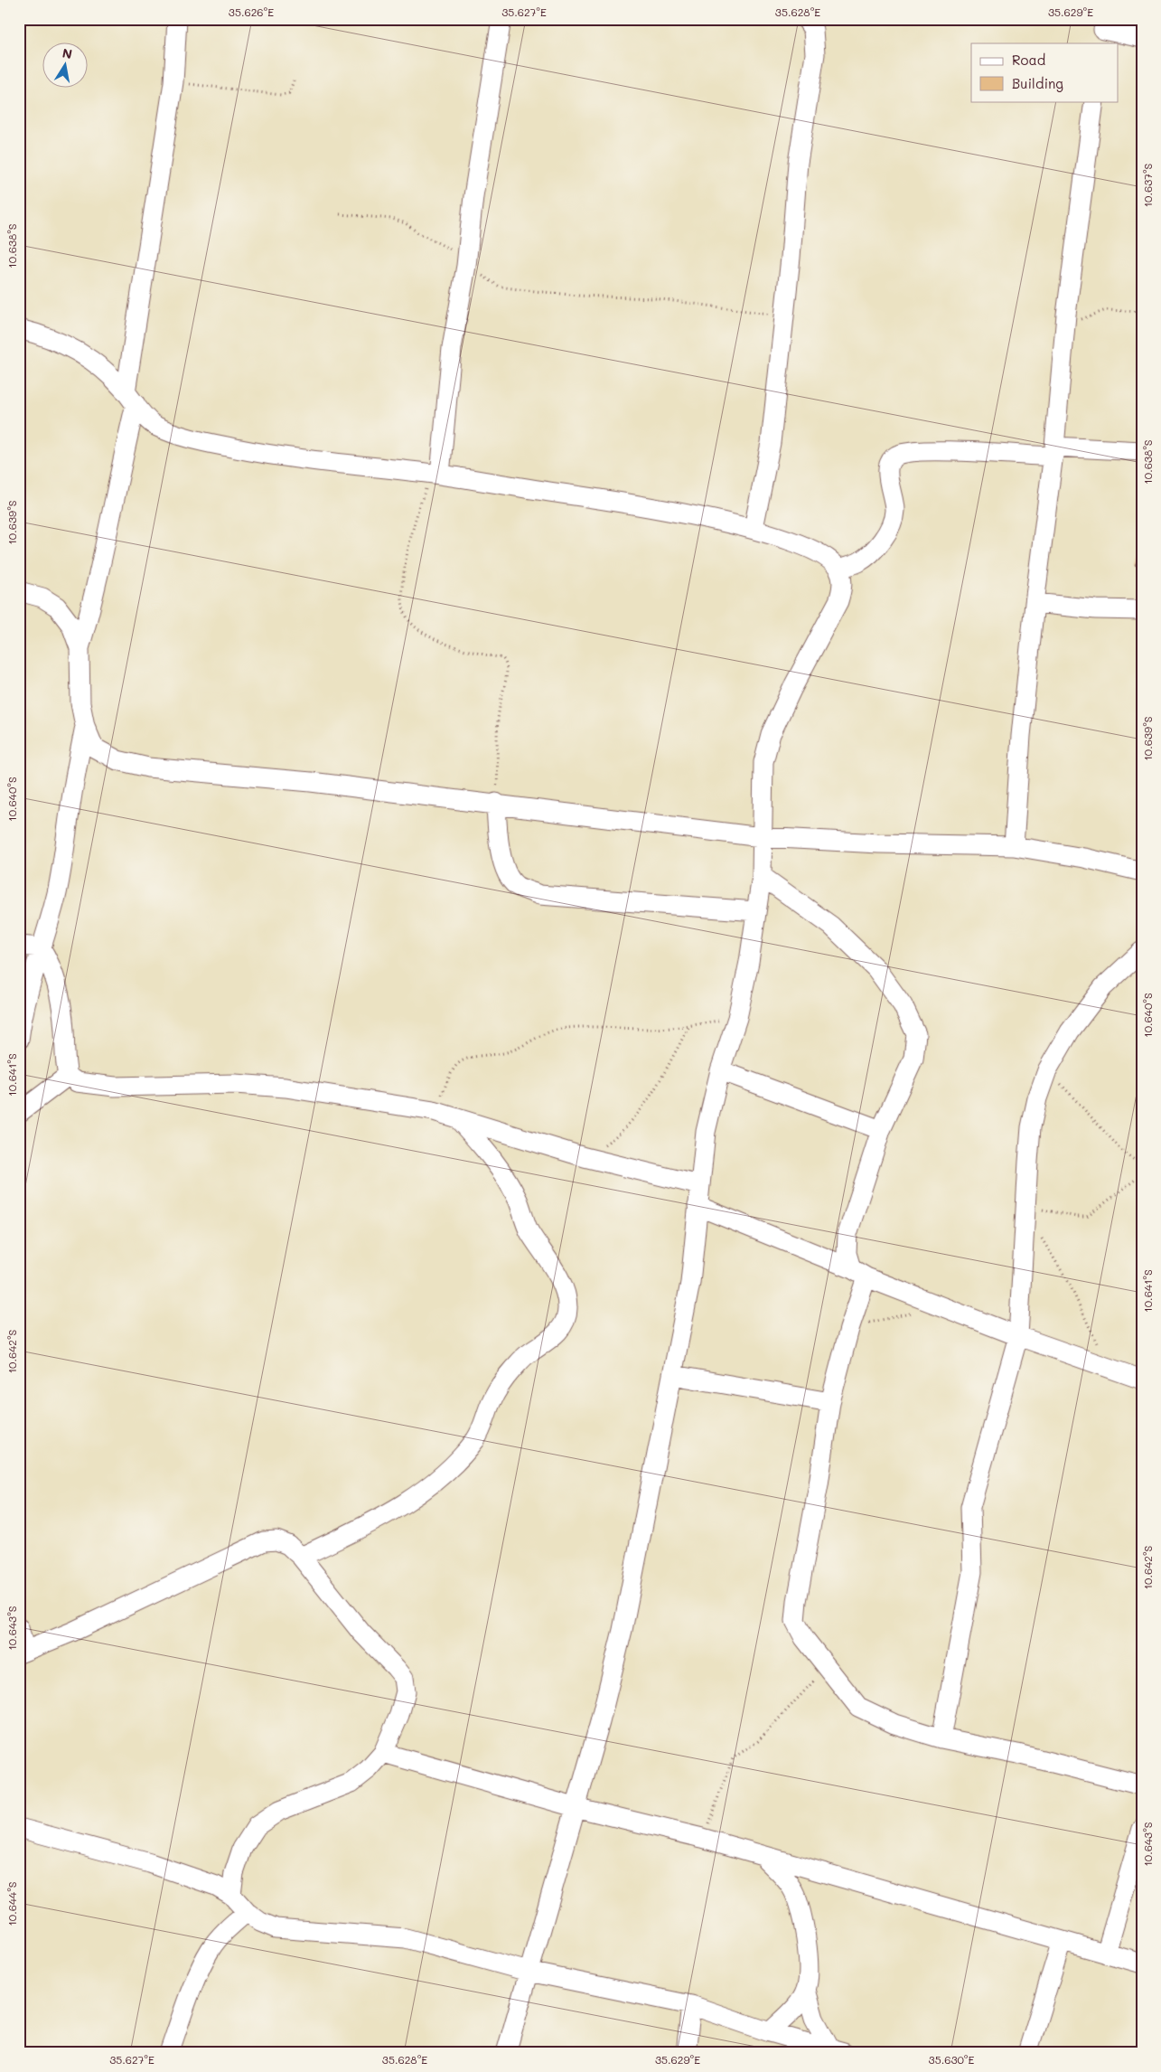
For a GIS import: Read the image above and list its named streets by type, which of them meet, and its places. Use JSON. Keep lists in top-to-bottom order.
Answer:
{
  "legend": ["Road", "Building"],
  "north": "top",
  "coordinates": [
    "35.626°E",
    "35.627°E",
    "35.628°E",
    "35.629°E",
    "10.637°S",
    "10.638°S",
    "10.639°S",
    "10.640°S",
    "10.641°S",
    "10.642°S",
    "10.643°S",
    "10.644°S",
    "35.630°E"
  ]
}
